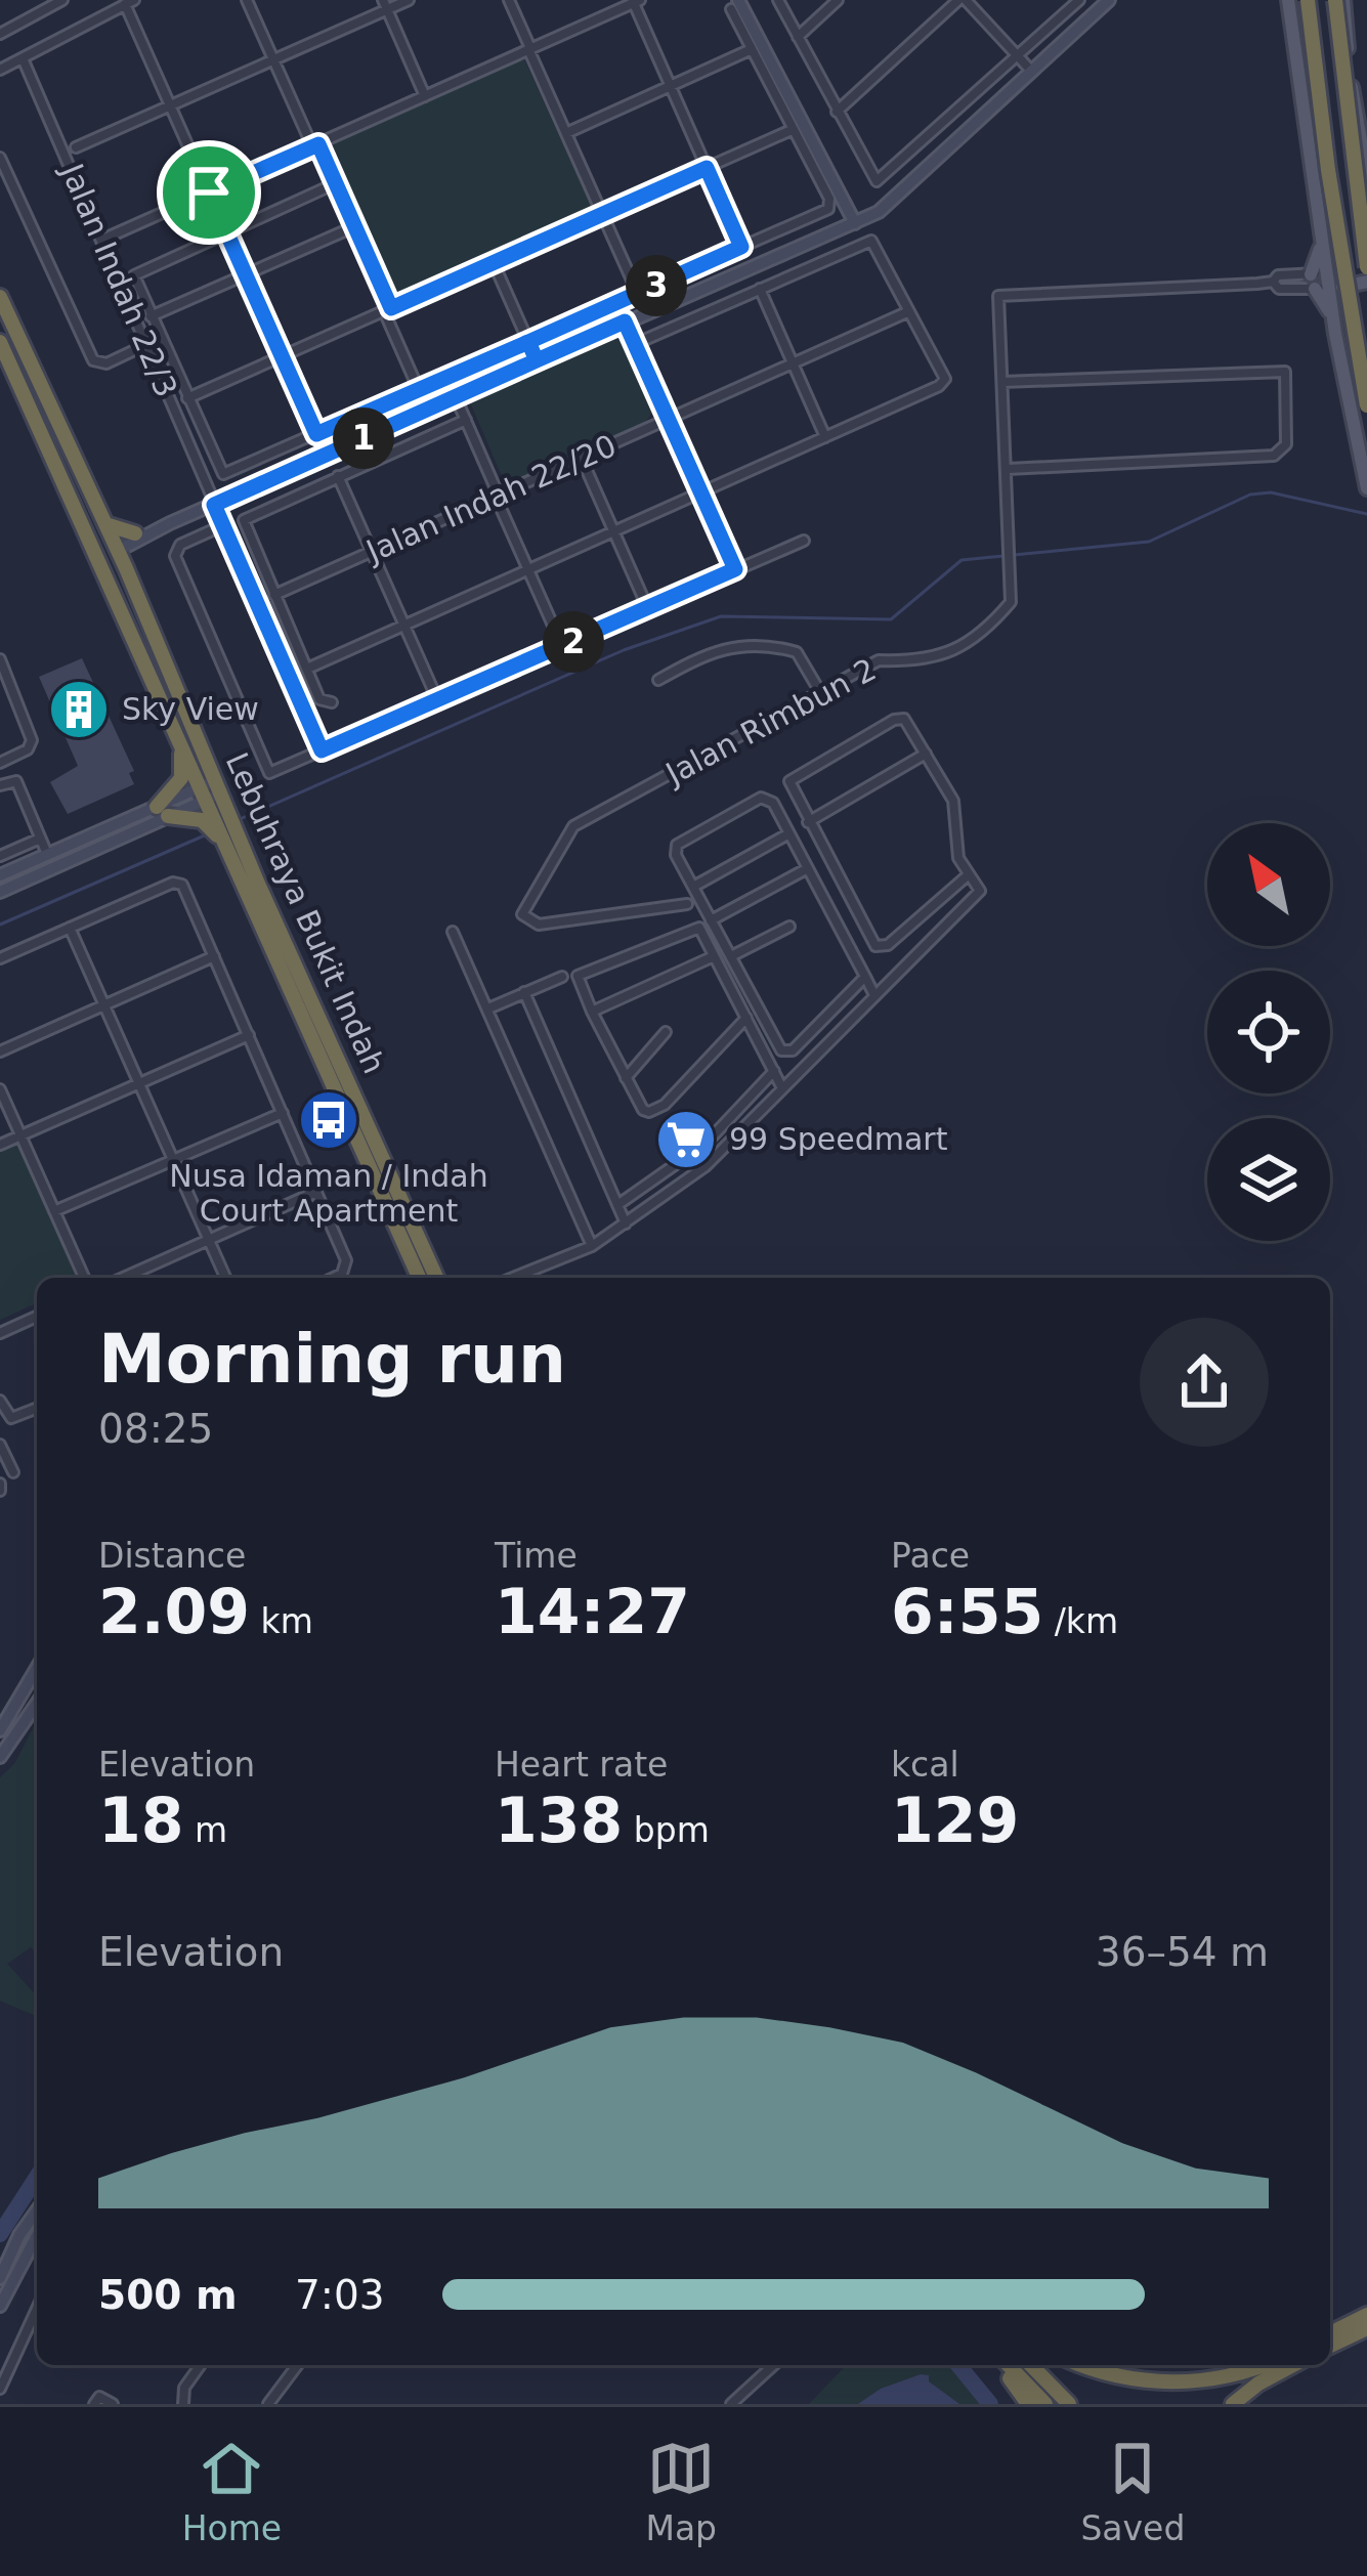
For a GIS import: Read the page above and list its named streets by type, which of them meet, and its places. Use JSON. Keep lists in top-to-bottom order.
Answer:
{
  "streets": {
    "highway": ["Lebuhraya Bukit Indah"],
    "street": ["Jalan Indah 22/3", "Jalan Indah 22/20", "Jalan Rimbun 2"]
  },
  "places": {
    "building": ["Sky View"],
    "bus stop": ["Nusa Idaman / Indah Court Apartment"],
    "supermarket": ["99 Speedmart"]
  },
  "north": "top left",
  "page": {
    "pins": ["3", "1", "2"],
    "heading": ["Morning run", "08:25"],
    "stats": [
      ["Distance", "2.09 km"],
      ["Time", "14:27"],
      ["Pace", "6:55 /km"],
      ["Elevation", "18 m"],
      ["Heart rate", "138 bpm"],
      ["kcal", "129"]
    ],
    "chart": ["Elevation", "36–54 m"],
    "list": [
      {
        "name": "500 m",
        "note": "7:03"
      }
    ],
    "tabs": ["Home", "Map", "Saved"]
  }
}
